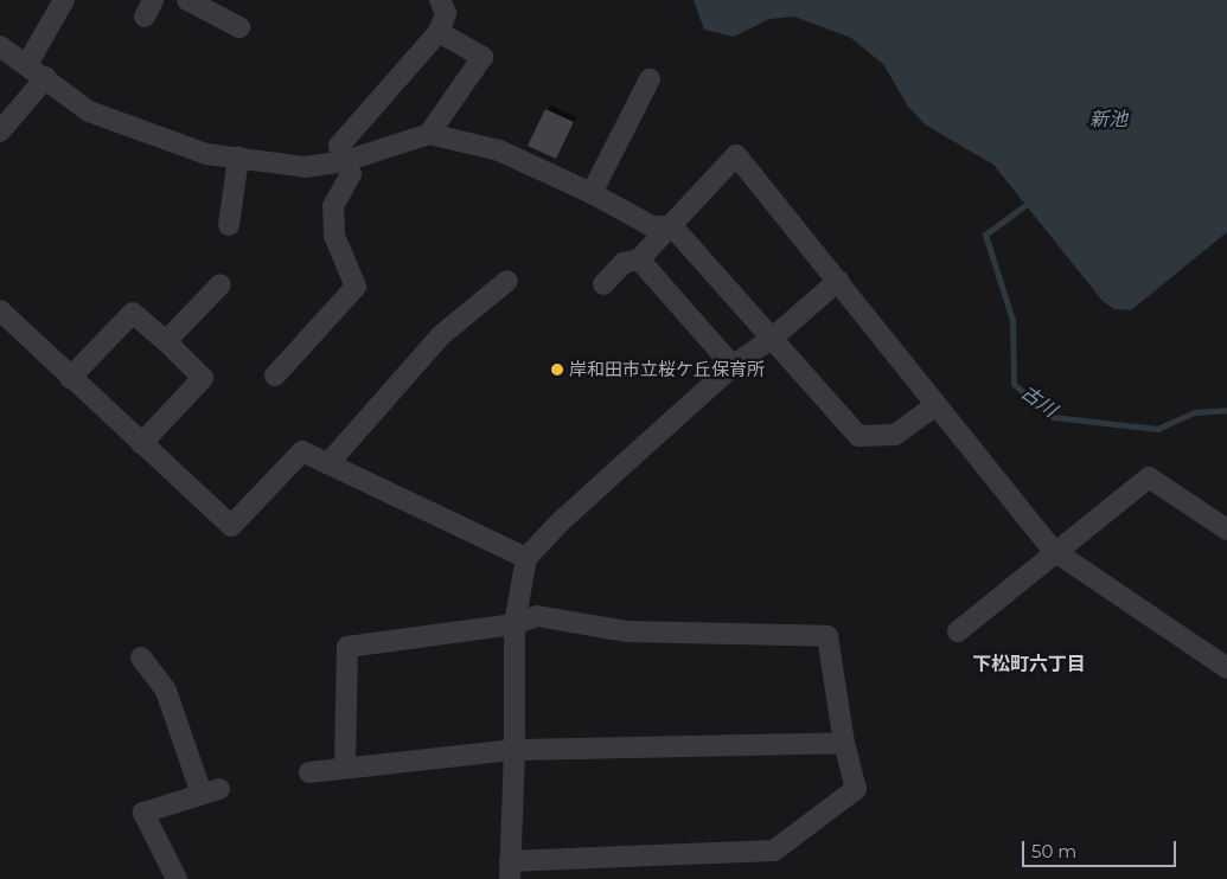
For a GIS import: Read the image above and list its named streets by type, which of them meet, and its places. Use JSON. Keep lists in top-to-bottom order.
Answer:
{
  "districts": ["下松町六丁目"],
  "water": ["新池", "古川"],
  "places": ["岸和田市立桜ケ丘保育所"],
  "scale_bar": "50 m"
}
